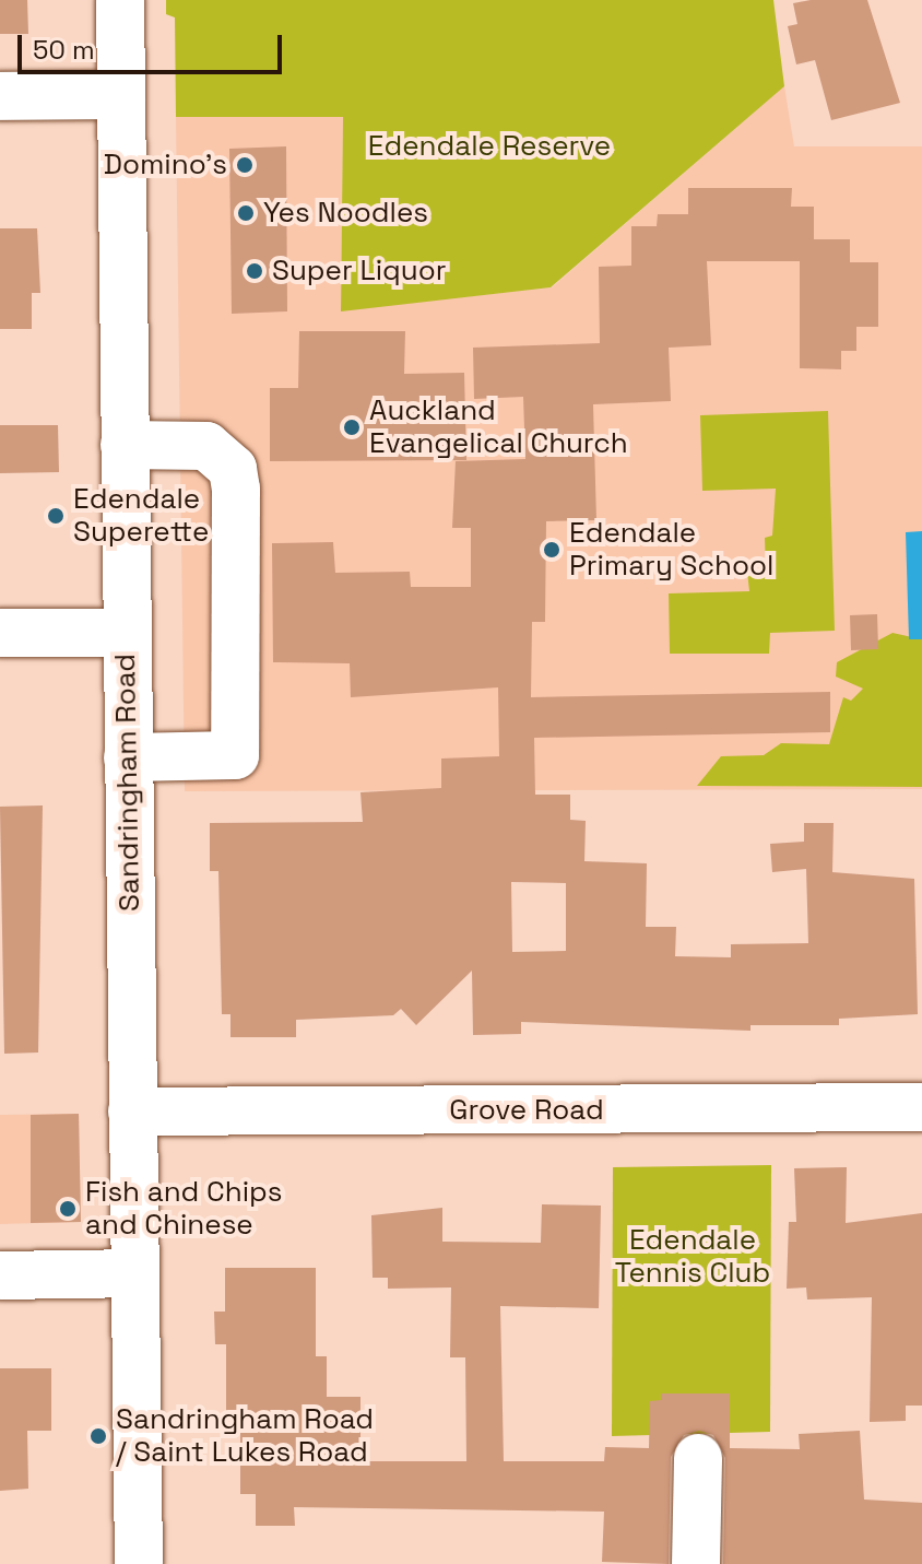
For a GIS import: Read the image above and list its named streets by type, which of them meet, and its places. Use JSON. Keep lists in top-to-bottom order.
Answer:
{
  "streets": {
    "main road": ["Sandringham Road", "Grove Road"]
  },
  "crossings": [
    ["Sandringham Road", "Grove Road"]
  ],
  "parks": ["Edendale Reserve", "Edendale Tennis Club"],
  "places": [
    "Domino's",
    "Yes Noodles",
    "Super Liquor",
    "Auckland Evangelical Church",
    "Edendale Superette",
    "Edendale Primary School",
    "Fish and Chips and Chinese",
    "Sandringham Road / Saint Lukes Road"
  ],
  "scale_bar": "50 m"
}
